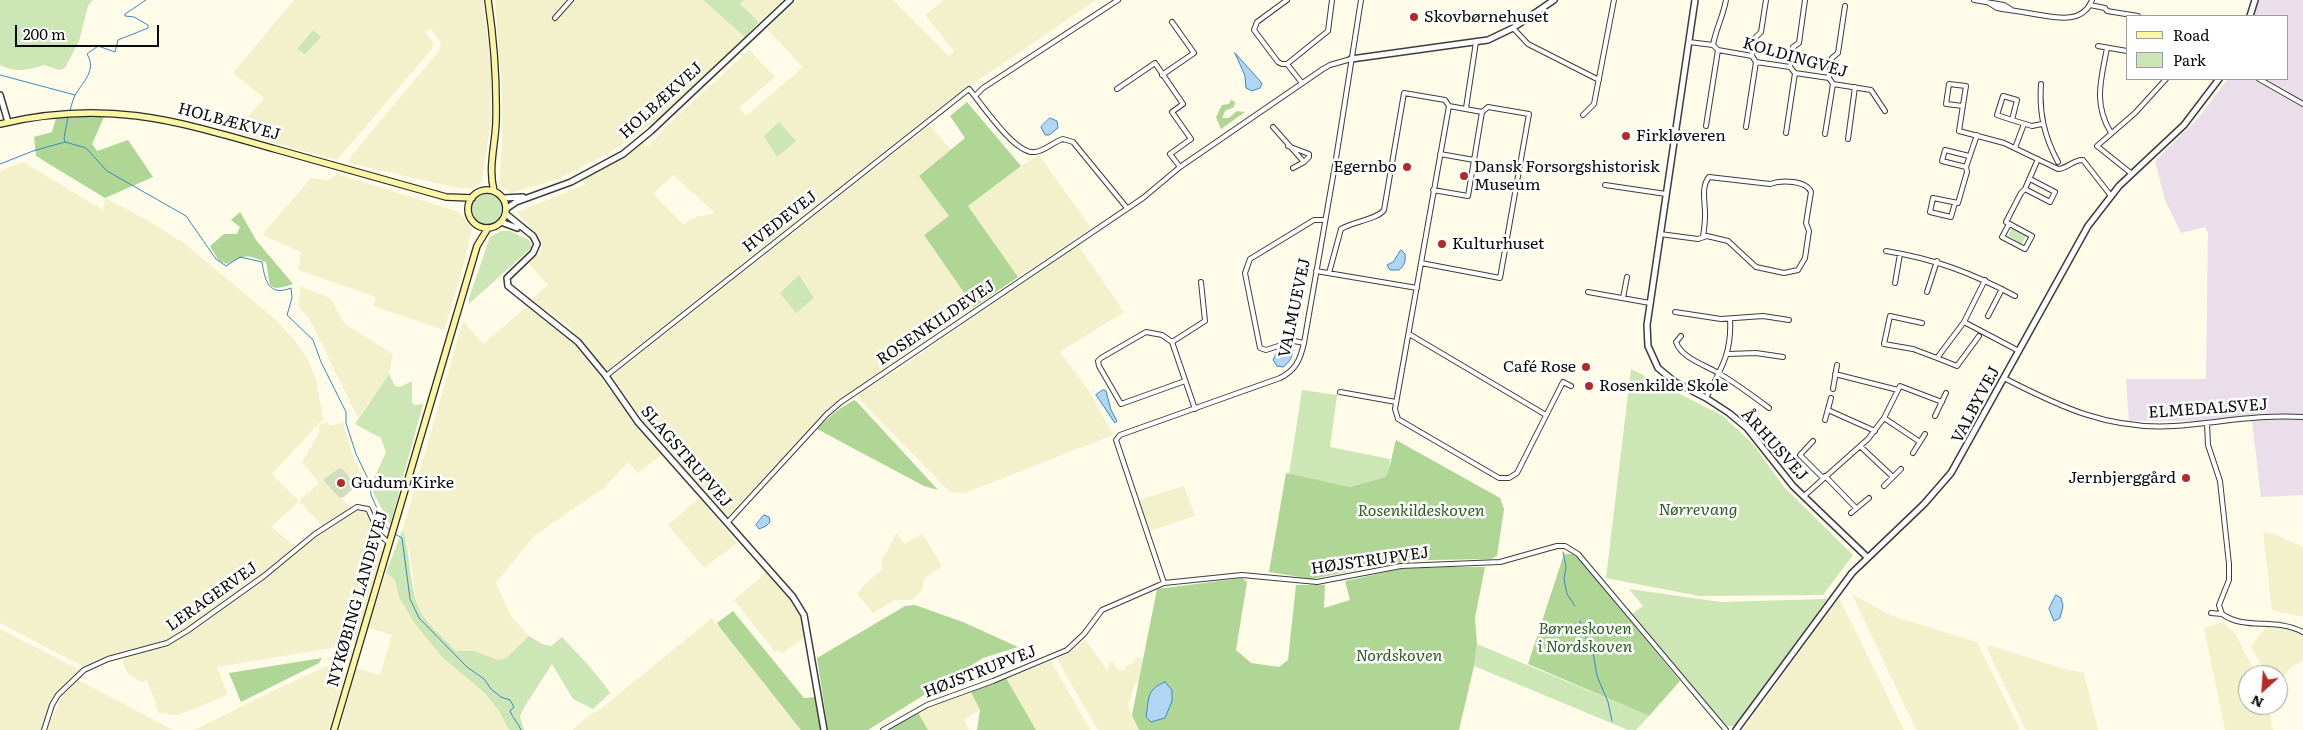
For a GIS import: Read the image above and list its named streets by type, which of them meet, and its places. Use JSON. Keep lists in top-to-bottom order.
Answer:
{
  "streets": {
    "main road": ["HOLBÆKVEJ", "NYKØBING LANDEVEJ"],
    "street": [
      "KOLDINGVEJ",
      "HVEDEVEJ",
      "VALMUEVEJ",
      "ROSENKILDEVEJ",
      "VALBYVEJ",
      "ELMEDALSVEJ",
      "ÅRHUSVEJ",
      "SLAGSTRUPVEJ",
      "HØJSTRUPVEJ",
      "LERAGERVEJ"
    ]
  },
  "crossings": [
    ["HOLBÆKVEJ", "NYKØBING LANDEVEJ"],
    ["HVEDEVEJ", "SLAGSTRUPVEJ"],
    ["VALMUEVEJ", "ROSENKILDEVEJ"],
    ["VALMUEVEJ", "HØJSTRUPVEJ"],
    ["ROSENKILDEVEJ", "SLAGSTRUPVEJ"],
    ["VALBYVEJ", "ELMEDALSVEJ"],
    ["VALBYVEJ", "ÅRHUSVEJ"],
    ["LERAGERVEJ", "NYKØBING LANDEVEJ"]
  ],
  "parks": [
    "Nørrevang",
    "Rosenkildeskoven",
    "Børneskoven i Nordskoven",
    "Nordskoven"
  ],
  "places": [
    "Skovbørnehuset",
    "Firkløveren",
    "Egernbo",
    "Dansk Forsorgshistorisk Museum",
    "Kulturhuset",
    "Café Rose",
    "Rosenkilde Skole",
    "Jernbjerggård",
    "Gudum Kirke"
  ],
  "legend": ["Road", "Park"],
  "scale_bar": "200 m",
  "north": "bottom left"
}
